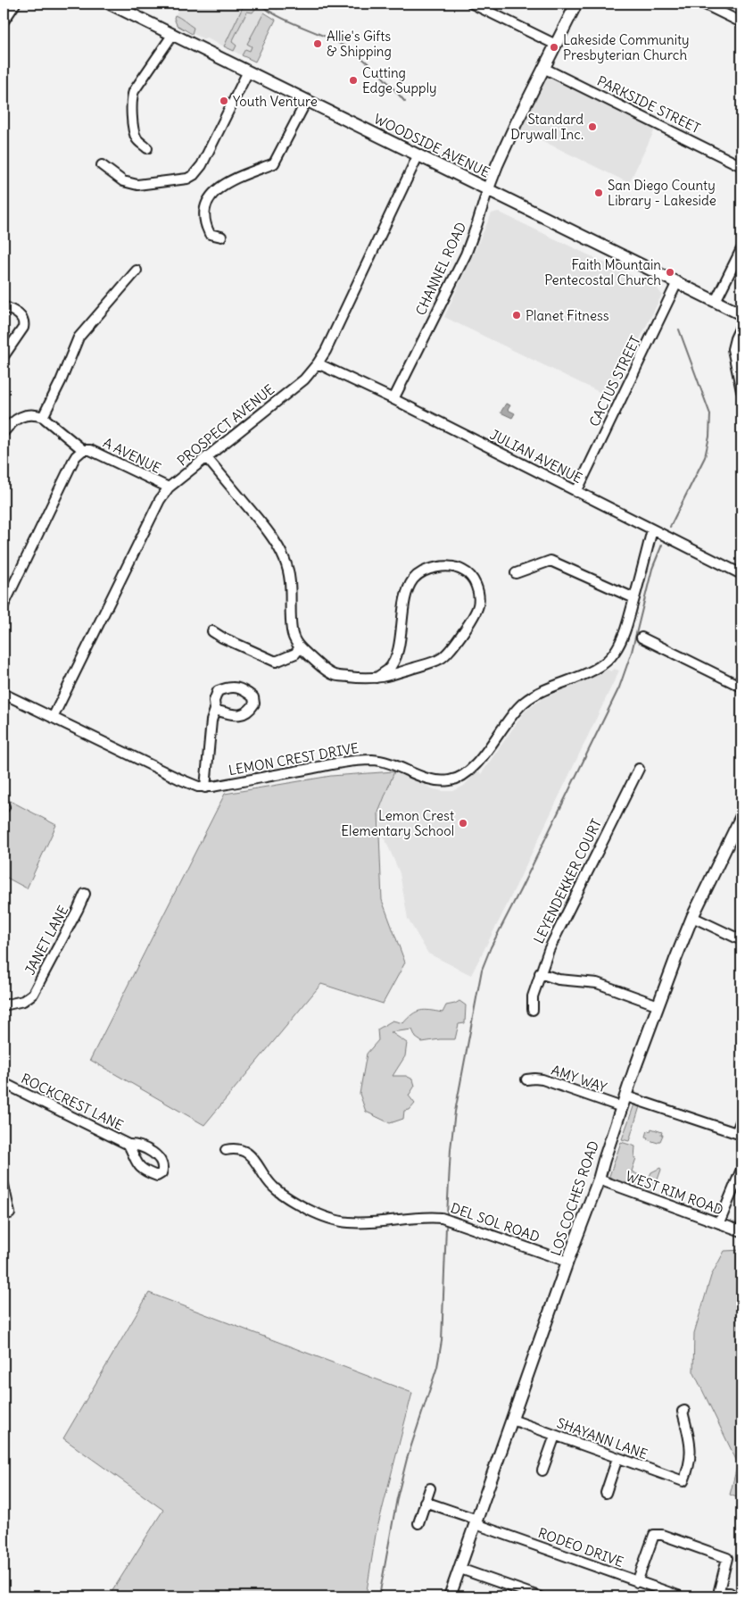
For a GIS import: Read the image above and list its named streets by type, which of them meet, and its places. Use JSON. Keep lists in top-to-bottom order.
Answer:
{
  "streets": {
    "main road": ["WOODSIDE AVENUE", "CHANNEL ROAD", "LOS COCHES ROAD"],
    "street": [
      "PARKSIDE STREET",
      "CACTUS STREET",
      "PROSPECT AVENUE",
      "A AVENUE",
      "JULIAN AVENUE",
      "LEMON CREST DRIVE",
      "LEYENDEKKER COURT",
      "JANET LANE",
      "AMY WAY",
      "ROCKCREST LANE",
      "WEST RIM ROAD",
      "DEL SOL ROAD",
      "SHAYANN LANE",
      "RODEO DRIVE"
    ]
  },
  "crossings": [
    ["PARKSIDE STREET", "CHANNEL ROAD"],
    ["WOODSIDE AVENUE", "CHANNEL ROAD"],
    ["WOODSIDE AVENUE", "CACTUS STREET"],
    ["WOODSIDE AVENUE", "PROSPECT AVENUE"],
    ["CHANNEL ROAD", "JULIAN AVENUE"],
    ["CACTUS STREET", "JULIAN AVENUE"],
    ["PROSPECT AVENUE", "A AVENUE"],
    ["PROSPECT AVENUE", "JULIAN AVENUE"],
    ["PROSPECT AVENUE", "LEMON CREST DRIVE"],
    ["JULIAN AVENUE", "LEMON CREST DRIVE"],
    ["AMY WAY", "LOS COCHES ROAD"],
    ["WEST RIM ROAD", "LOS COCHES ROAD"],
    ["LOS COCHES ROAD", "DEL SOL ROAD"],
    ["LOS COCHES ROAD", "SHAYANN LANE"],
    ["LOS COCHES ROAD", "RODEO DRIVE"]
  ],
  "places": [
    "Allie's Gifts & Shipping",
    "Lakeside Community Presbyterian Church",
    "Cutting Edge Supply",
    "Youth Venture",
    "Standard Drywall Inc.",
    "San Diego County Library - Lakeside",
    "Faith Mountain Pentecostal Church",
    "Planet Fitness",
    "Lemon Crest Elementary School"
  ]
}
